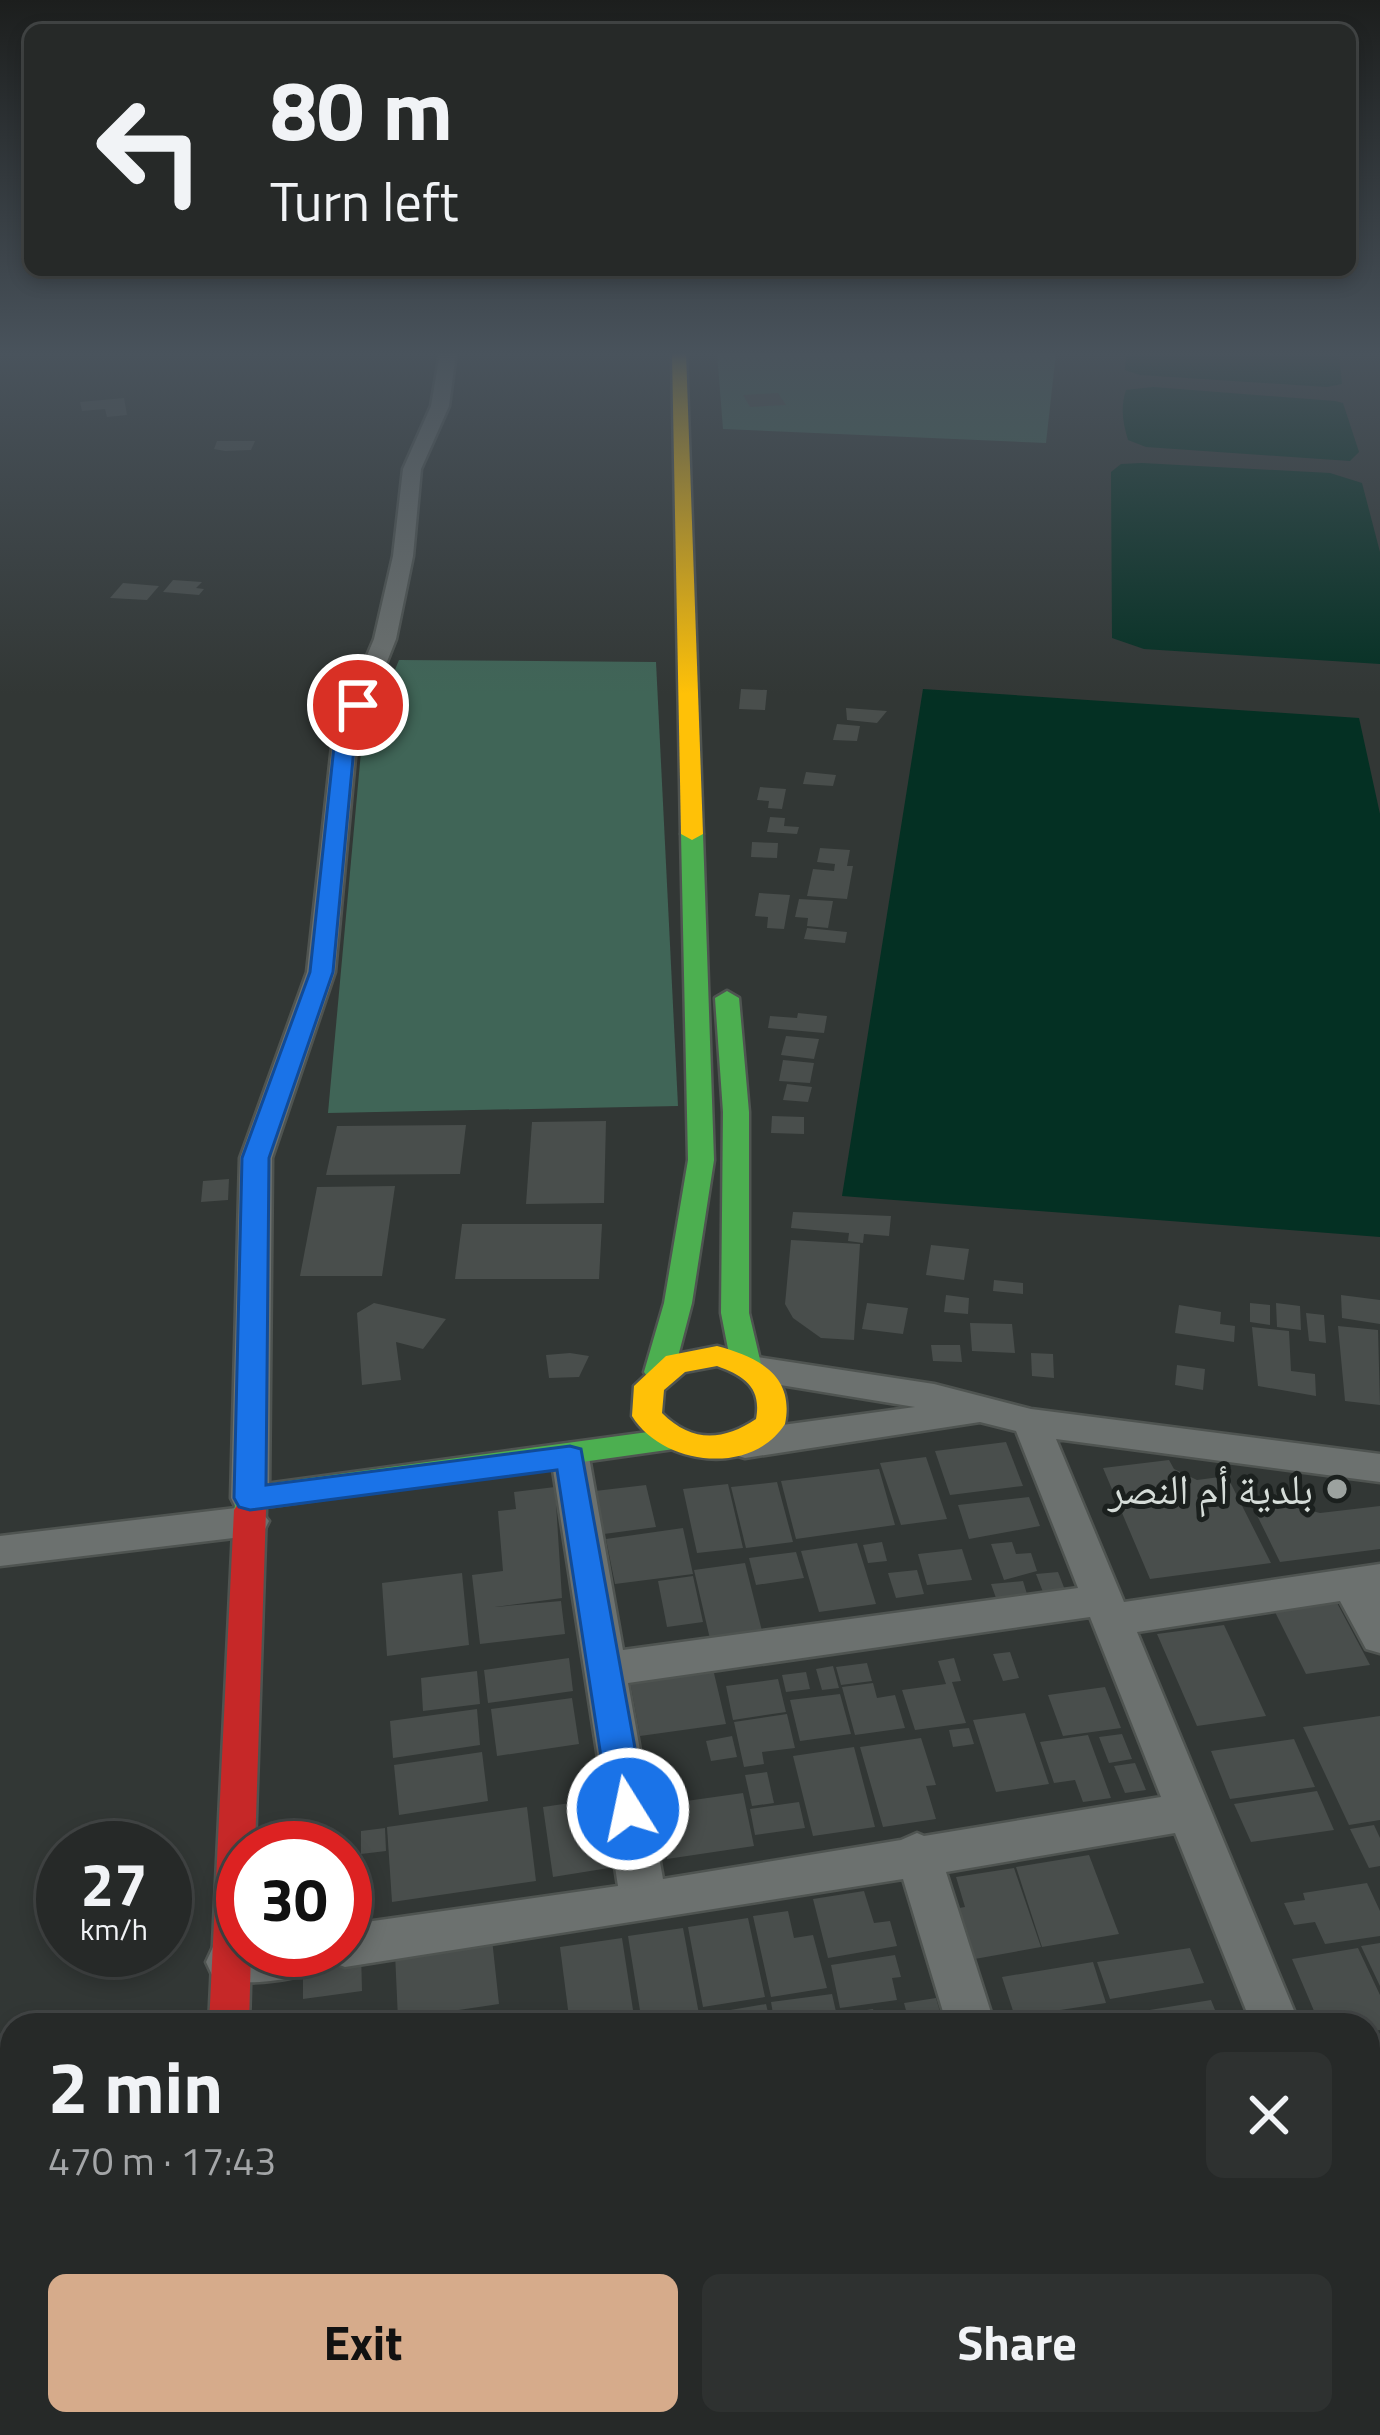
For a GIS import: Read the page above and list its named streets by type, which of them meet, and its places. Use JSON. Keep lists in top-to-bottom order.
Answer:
{
  "places": ["بلدية أم النصر"],
  "page": {
    "turn": ["80 m", "Turn left"],
    "speed": "27 km/h",
    "limit": "30",
    "heading": ["2 min", "470 m · 17:43"],
    "buttons": ["Exit", "Share"]
  }
}
